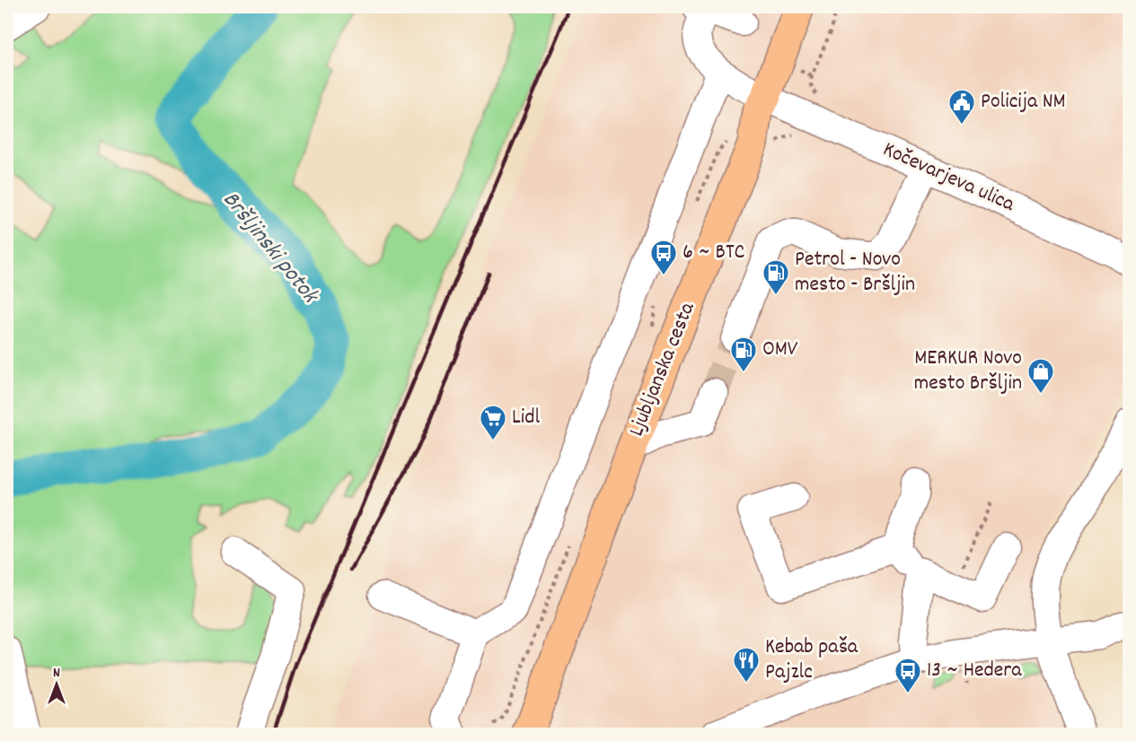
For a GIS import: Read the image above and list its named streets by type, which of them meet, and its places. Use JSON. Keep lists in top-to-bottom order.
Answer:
{
  "streets": {
    "main road": ["Ljubljanska cesta"],
    "street": ["Kočevarjeva ulica"]
  },
  "crossings": [
    ["Kočevarjeva ulica", "Ljubljanska cesta"]
  ],
  "water": ["Bršljinski potok"],
  "places": {
    "public building": ["Policija NM"],
    "bus stop": ["6 ~ BTC", "13 ~ Hedera"],
    "fuel station": ["Petrol - Novo mesto - Bršljin", "OMV"],
    "shop": ["MERKUR Novo mesto Bršljin"],
    "supermarket": ["Lidl"],
    "restaurant": ["Kebab paša Pajzlc"]
  },
  "north": "top"
}
